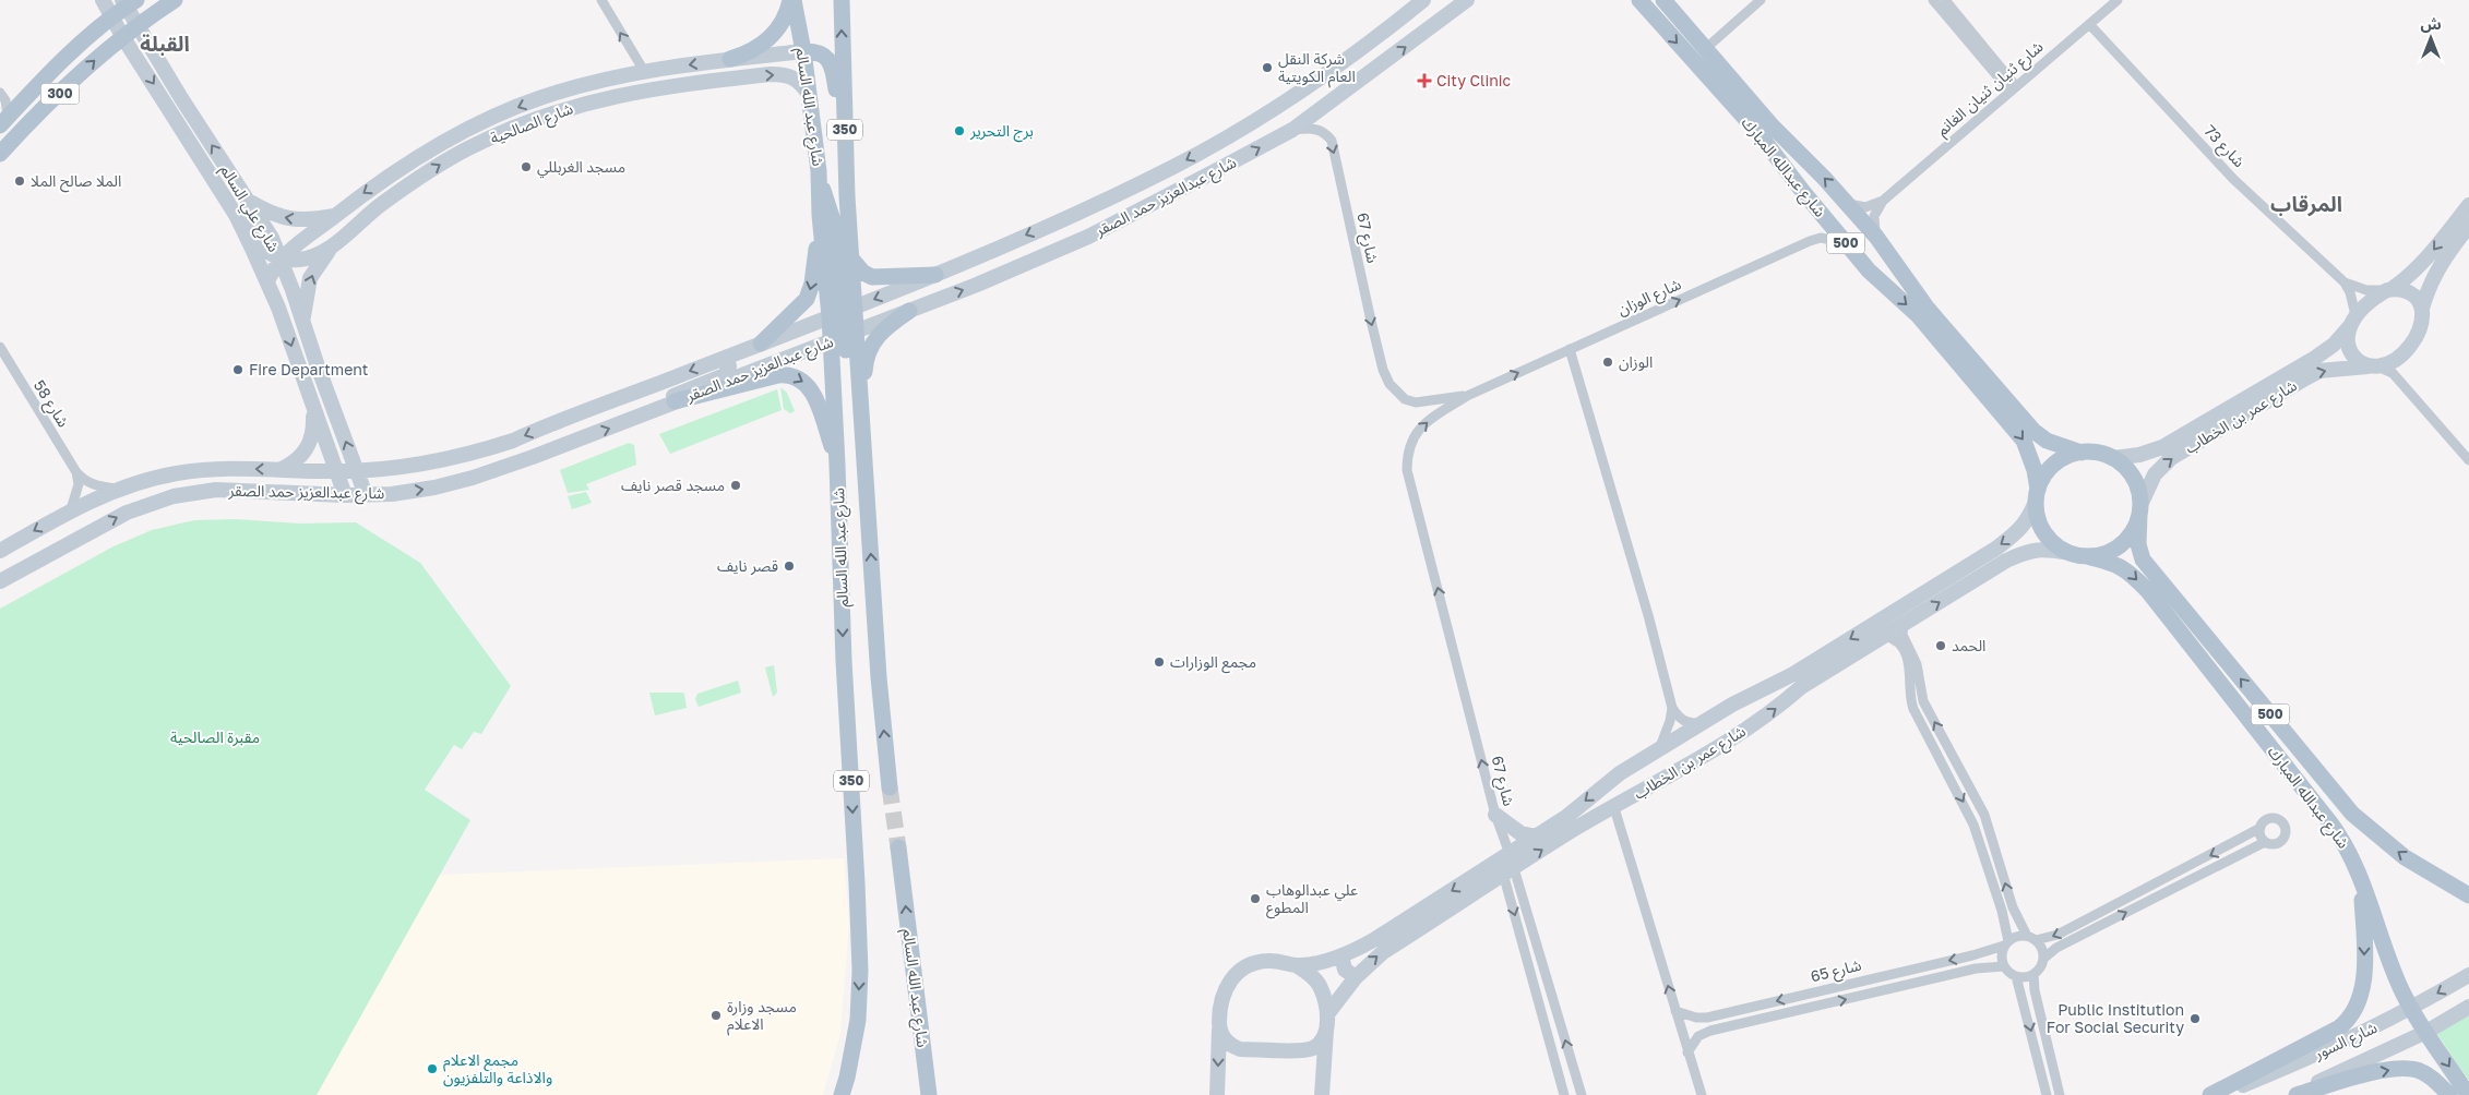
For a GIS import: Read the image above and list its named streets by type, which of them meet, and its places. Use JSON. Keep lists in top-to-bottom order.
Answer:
{
  "streets": {
    "main road": [
      "300",
      "شارع عبد الله السالم",
      "شارع الصالحية",
      "350",
      "شارع عبدالله المبارك",
      "شارع عبدالعزيز حمد الصقر",
      "شارع علي السالم",
      "500",
      "شارع عمر بن الخطاب",
      "شارع السور"
    ],
    "street": [
      "شارع ثنيان ثنيان الغانم",
      "شارع 73",
      "شارع 67",
      "شارع الوزان",
      "شارع 58",
      "شارع 65"
    ]
  },
  "crossings": [
    ["شارع ثنيان ثنيان الغانم", "شارع 73"],
    ["300", "شارع علي السالم"],
    ["شارع عبد الله السالم", "شارع الصالحية"],
    ["شارع عبد الله السالم", "شارع عبدالعزيز حمد الصقر"],
    ["شارع الصالحية", "شارع علي السالم"],
    ["شارع 73", "شارع عمر بن الخطاب"],
    ["شارع عبدالله المبارك", "500"],
    ["شارع عبدالله المبارك", "شارع الوزان"],
    ["شارع عبدالله المبارك", "شارع عمر بن الخطاب"],
    ["شارع عبدالله المبارك", "شارع السور"],
    ["شارع عبدالعزيز حمد الصقر", "شارع علي السالم"],
    ["شارع عبدالعزيز حمد الصقر", "شارع 67"],
    ["شارع عبدالعزيز حمد الصقر", "شارع 58"],
    ["شارع 67", "شارع الوزان"],
    ["شارع 67", "شارع عمر بن الخطاب"],
    ["500", "شارع عمر بن الخطاب"]
  ],
  "one_way": ["شارع الوزان"],
  "districts": ["القبلة", "المرقاب"],
  "parks": ["مقبرة الصالحية"],
  "places": {
    "other": [
      "شركة النقل العام الكويتية",
      "برج التحرير",
      "مسجد الغربللي",
      "الملا صالح الملا",
      "الوزان",
      "Fire Department",
      "مسجد قصر نايف",
      "قصر نايف",
      "الحمد",
      "مجمع الوزارات",
      "علي عبدالوهاب المطوع",
      "مسجد وزارة الاعلام",
      "Public Institution For Social Security",
      "مجمع الاعلام والاذاعة والتلفزيون"
    ],
    "health": ["City Clinic"]
  },
  "north": "top"
}
